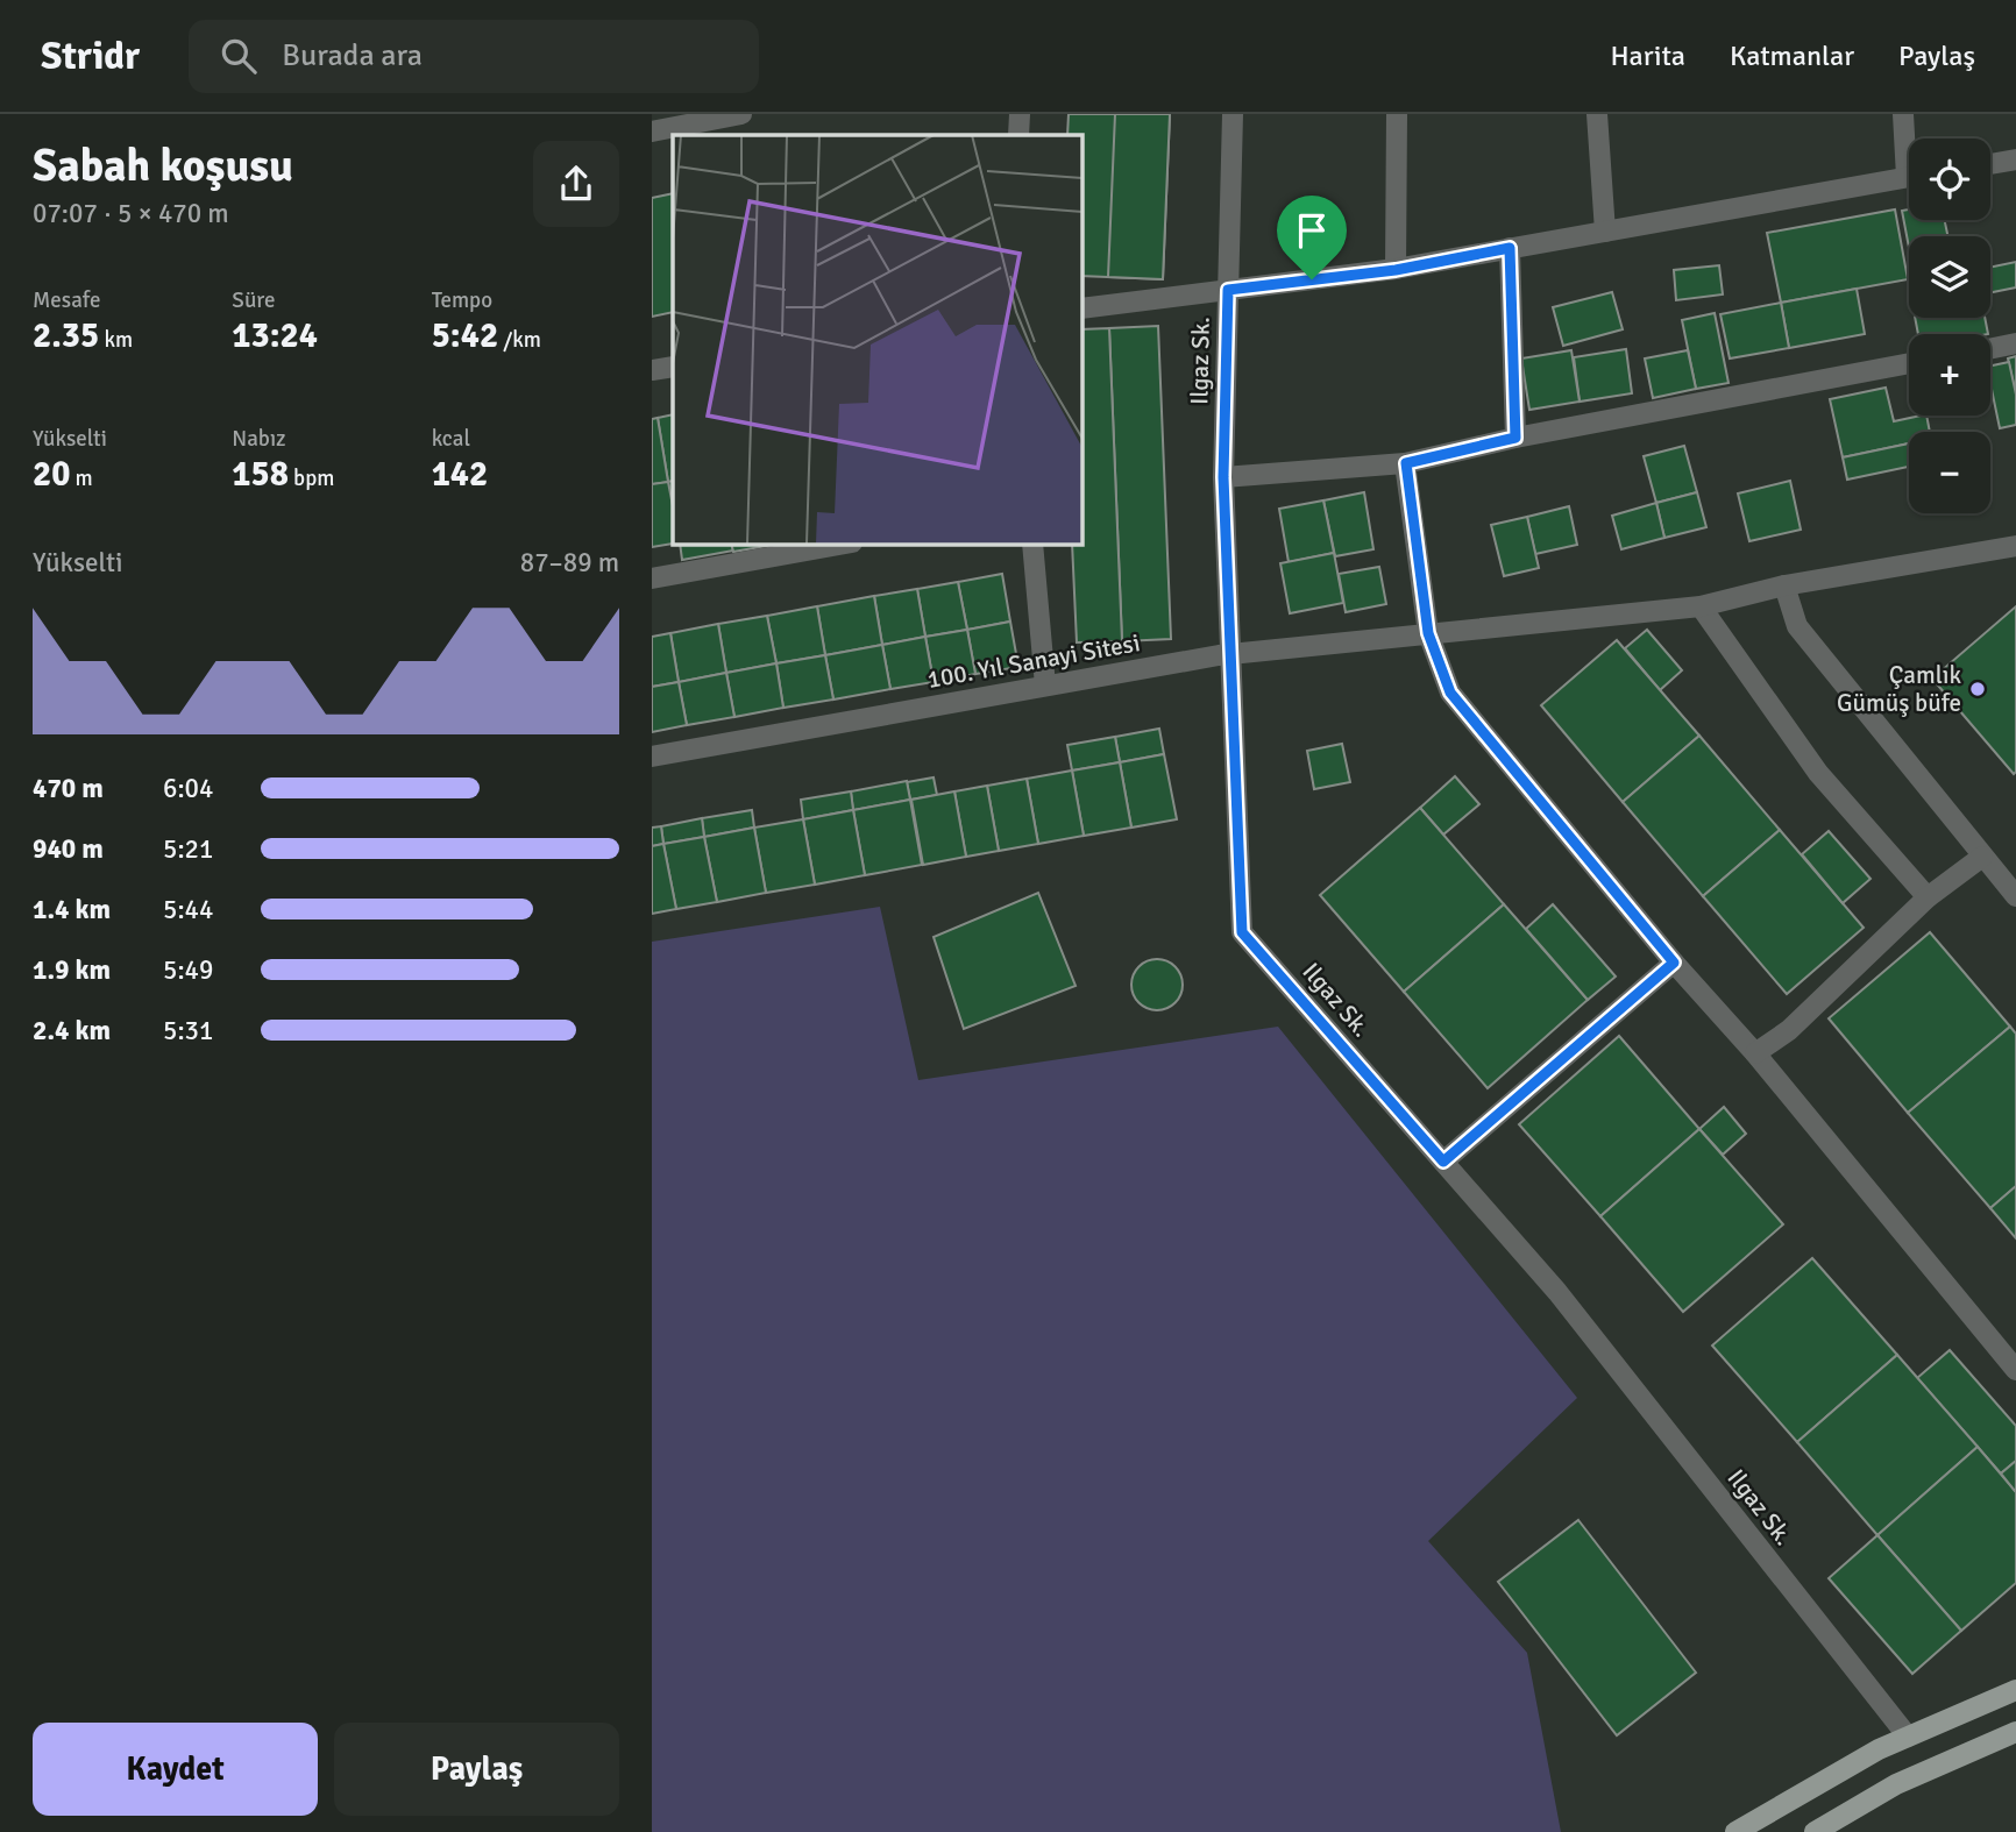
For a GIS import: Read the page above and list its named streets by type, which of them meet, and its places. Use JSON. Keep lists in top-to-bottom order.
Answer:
{
  "streets": {
    "street": ["Ilgaz Sk.", "100. Yıl Sanayi Sitesi"]
  },
  "crossings": [
    ["Ilgaz Sk.", "100. Yıl Sanayi Sitesi"]
  ],
  "places": ["Çamlık Gümüş büfe"],
  "page": {
    "header": "Stridr",
    "search": "Burada ara",
    "nav": ["Harita", "Katmanlar", "Paylaş"],
    "heading": ["Sabah koşusu", "07:07 · 5 × 470 m"],
    "map_buttons": ["+", "−"],
    "stats": [
      ["Mesafe", "2.35 km"],
      ["Süre", "13:24"],
      ["Tempo", "5:42 /km"],
      ["Yükselti", "20 m"],
      ["Nabız", "158 bpm"],
      ["kcal", "142"]
    ],
    "chart": ["Yükselti", "87–89 m"],
    "list": [
      {
        "name": "470 m",
        "note": "6:04"
      },
      {
        "name": "940 m",
        "note": "5:21"
      },
      {
        "name": "1.4 km",
        "note": "5:44"
      },
      {
        "name": "1.9 km",
        "note": "5:49"
      },
      {
        "name": "2.4 km",
        "note": "5:31"
      }
    ],
    "buttons": ["Kaydet", "Paylaş"]
  }
}
